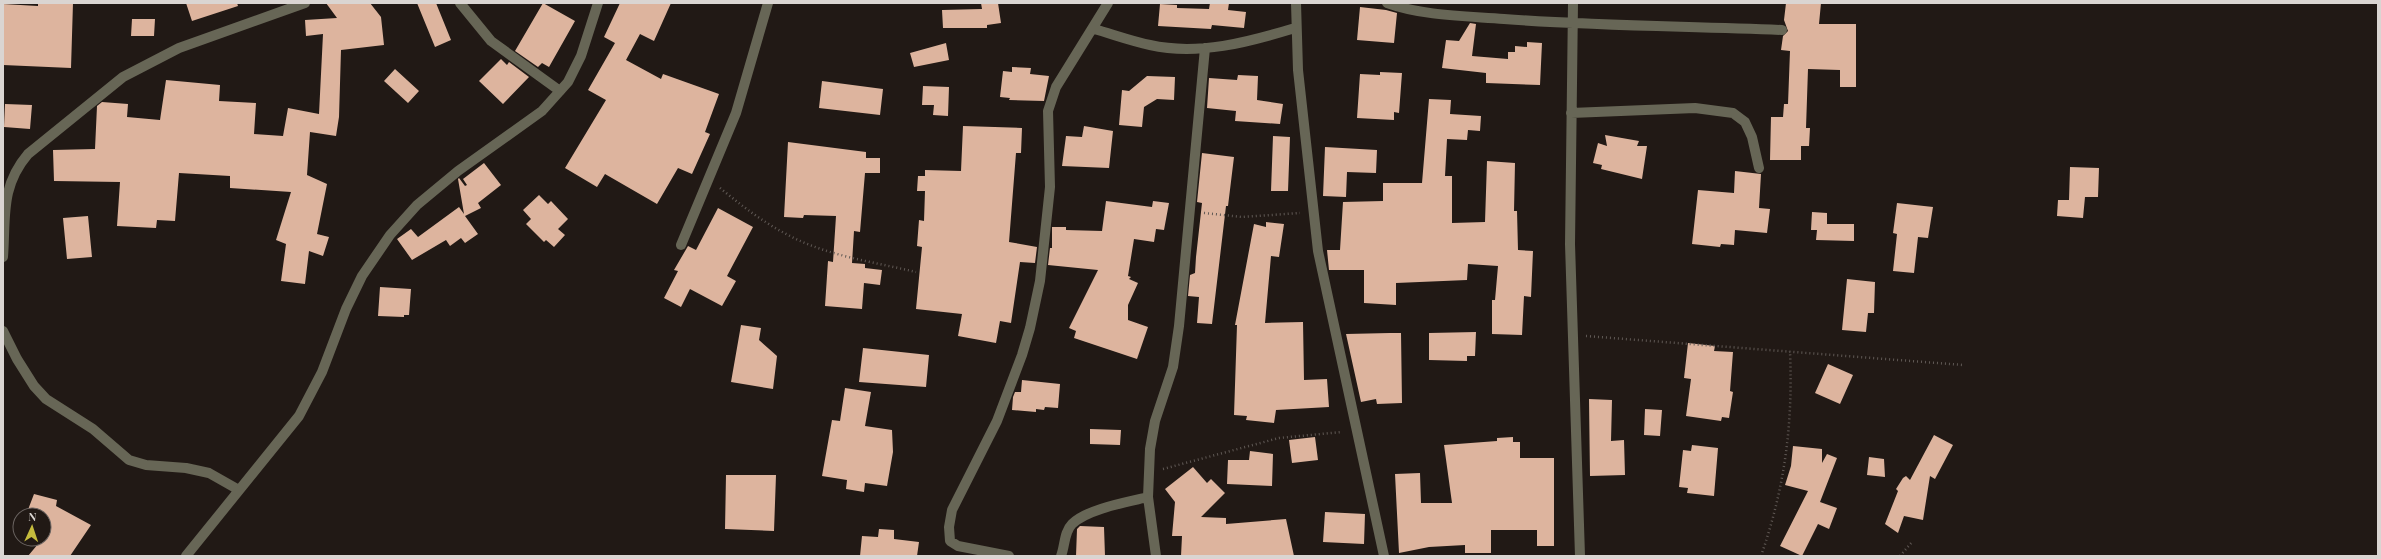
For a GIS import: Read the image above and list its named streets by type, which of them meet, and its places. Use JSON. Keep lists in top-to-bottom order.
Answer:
{
  "north": "top"
}
